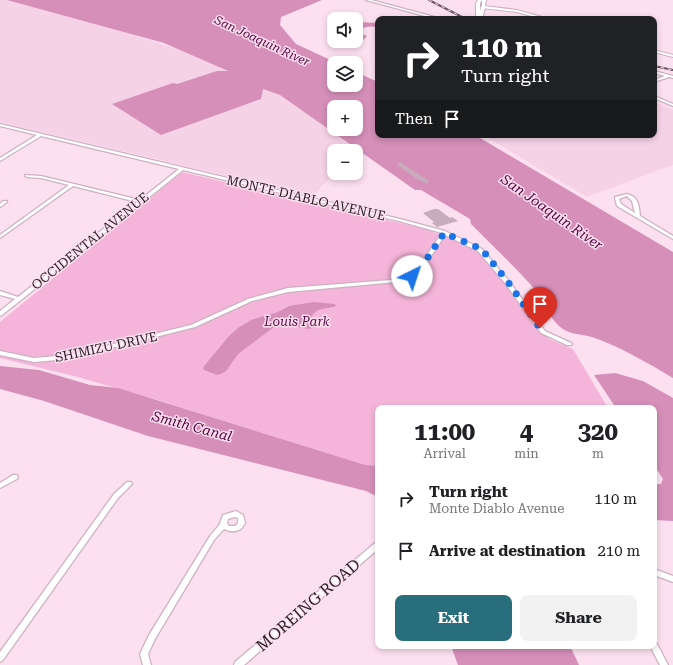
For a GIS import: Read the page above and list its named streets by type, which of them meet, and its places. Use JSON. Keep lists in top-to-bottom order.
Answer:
{
  "streets": {
    "street": [
      "MONTE DIABLO AVENUE",
      "OCCIDENTAL AVENUE",
      "SHIMIZU DRIVE",
      "MOREING ROAD"
    ]
  },
  "crossings": [
    ["MONTE DIABLO AVENUE", "OCCIDENTAL AVENUE"],
    ["MONTE DIABLO AVENUE", "SHIMIZU DRIVE"]
  ],
  "water": ["San Joaquin River", "Smith Canal"],
  "parks": ["Louis Park"],
  "page": {
    "map_buttons": ["+", "−"],
    "turn": ["110 m", "Turn right"],
    "then": "Then",
    "eta": [
      "11:00",
      "Arrival",
      "4",
      "min",
      "320",
      "m"
    ],
    "list": [
      {
        "name": "Turn right",
        "note": "Monte Diablo Avenue",
        "value": "110 m"
      },
      {
        "name": "Arrive at destination",
        "value": "210 m"
      }
    ],
    "buttons": ["Exit", "Share"]
  }
}
